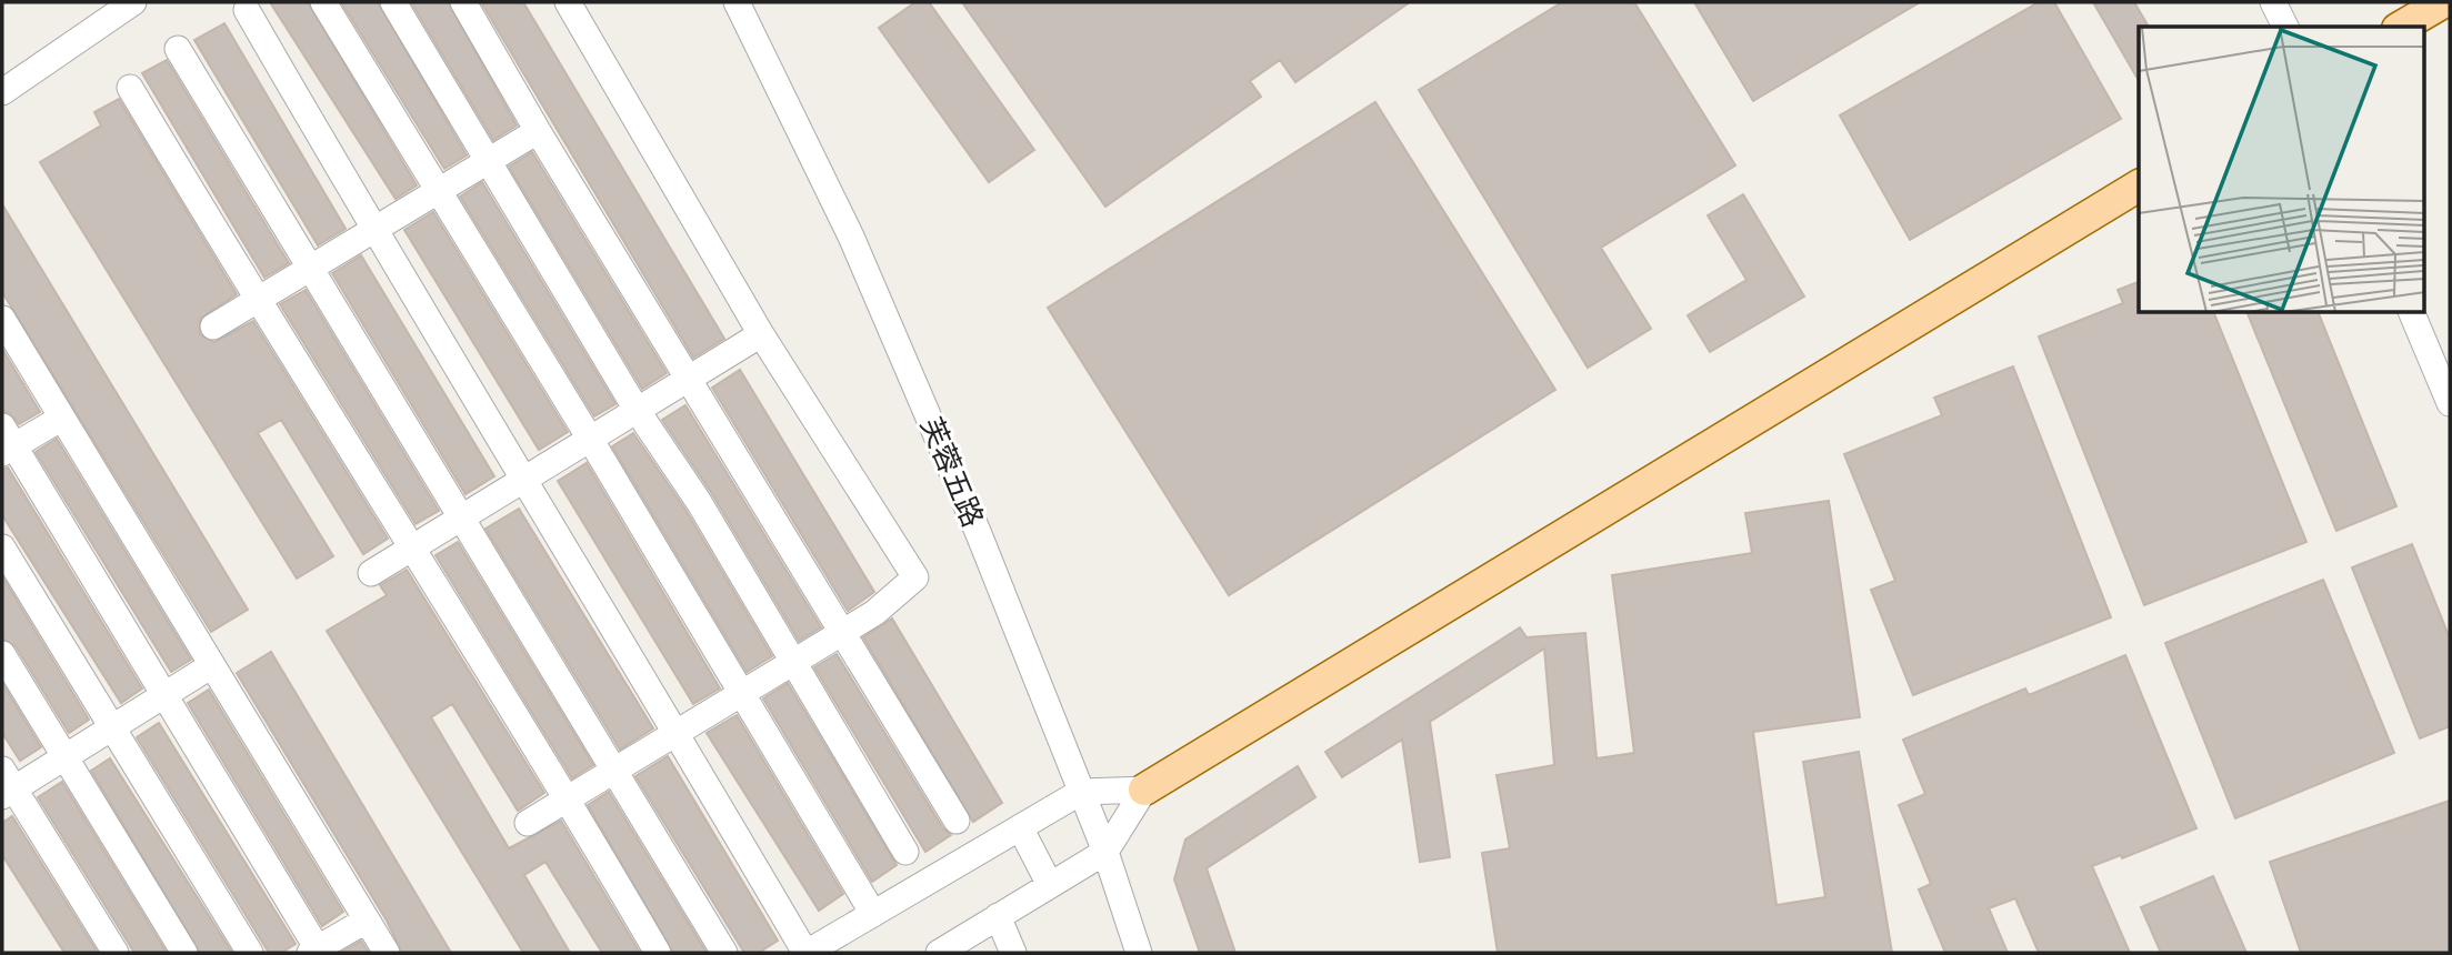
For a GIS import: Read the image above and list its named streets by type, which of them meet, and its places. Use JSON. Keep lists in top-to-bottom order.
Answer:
{
  "streets": {
    "street": ["芙蓉五路"]
  }
}
